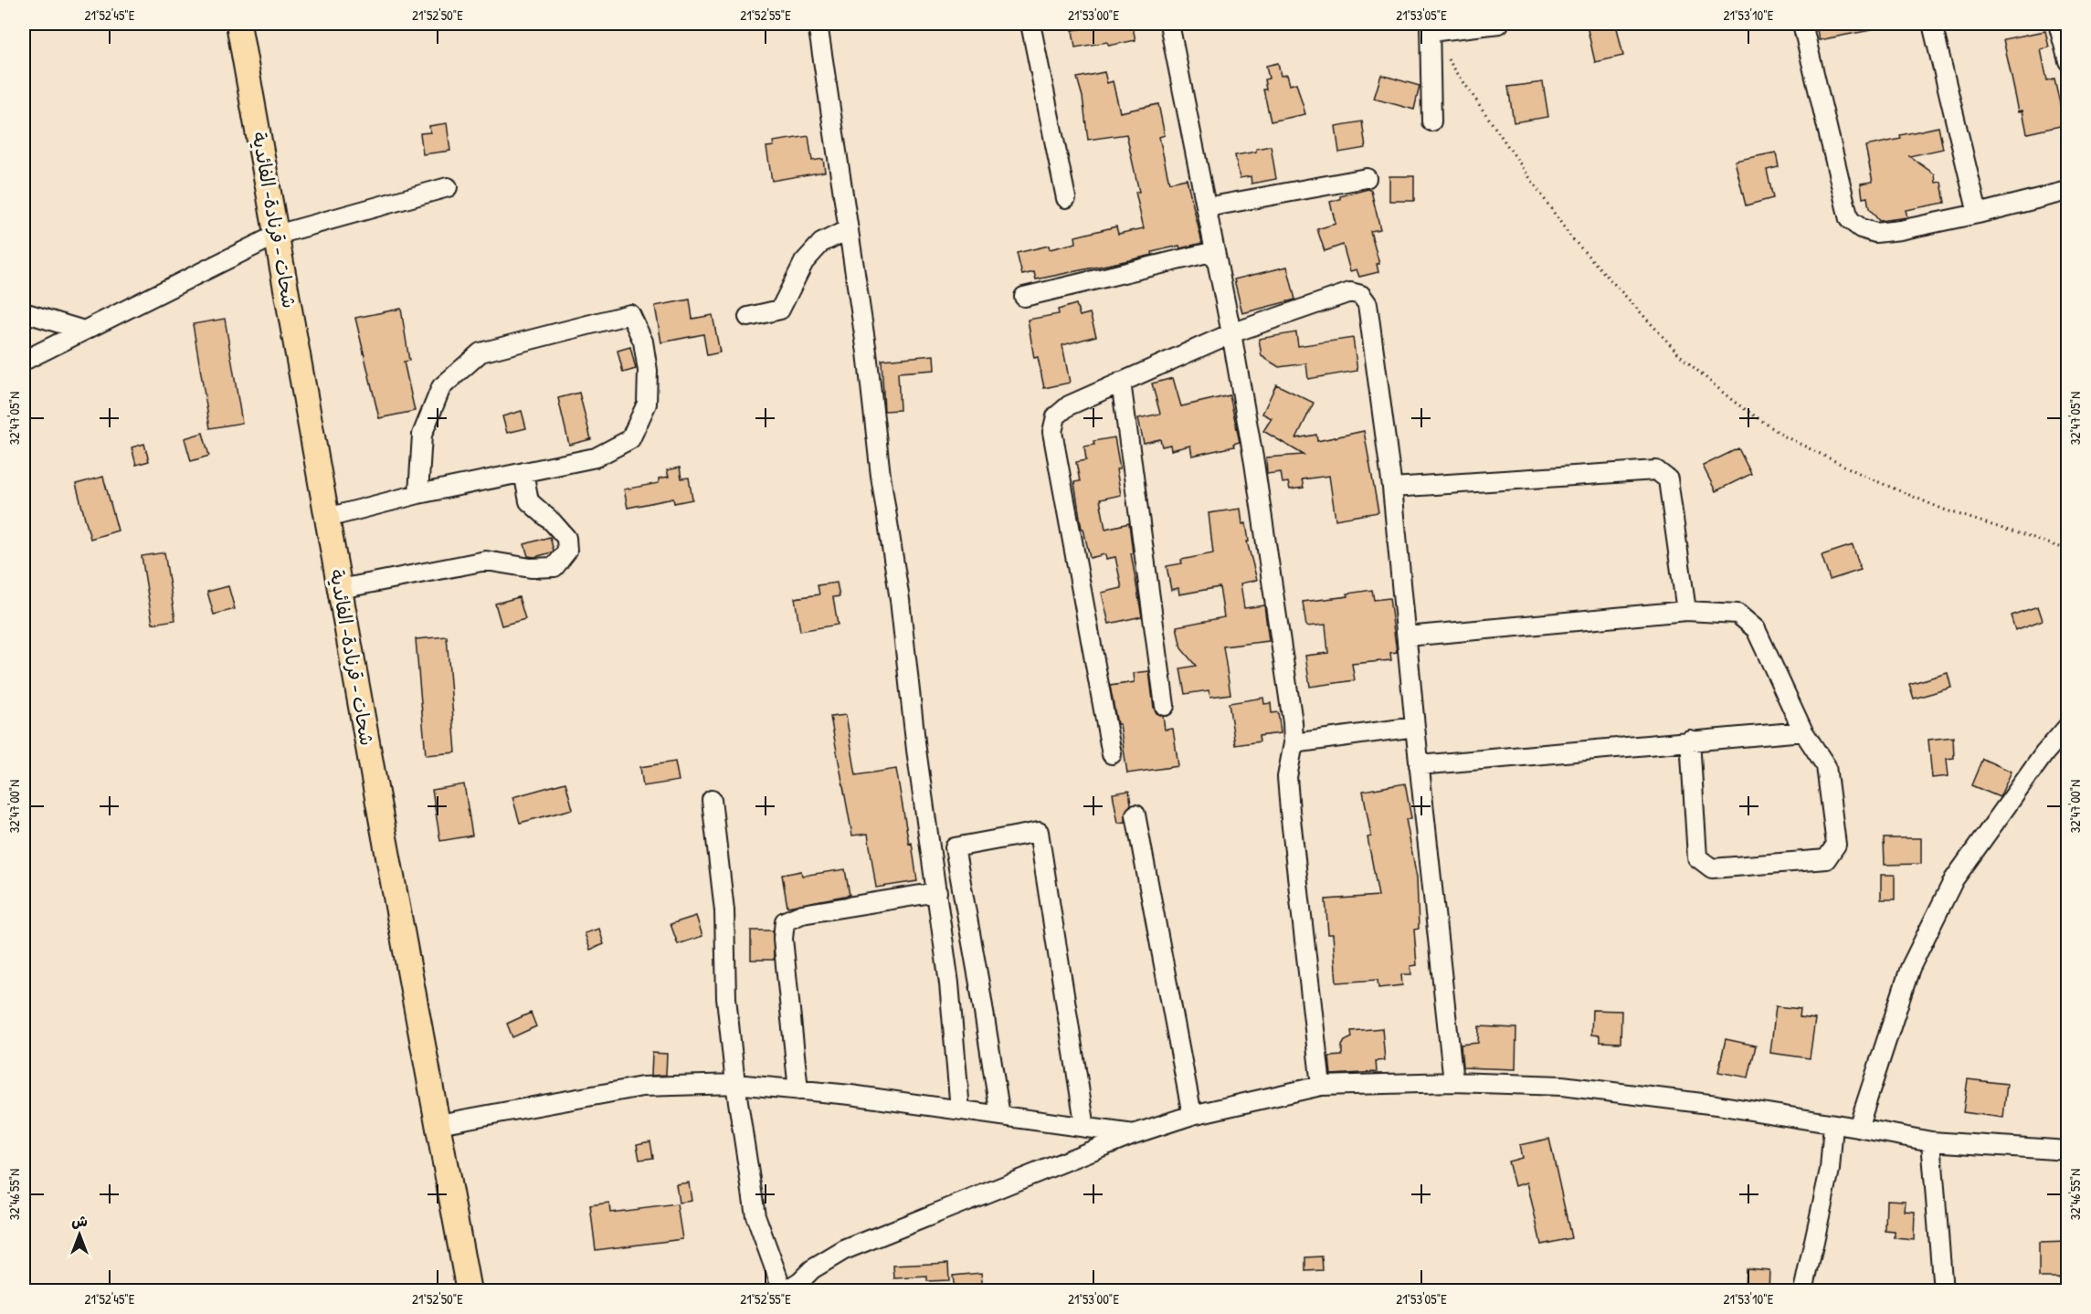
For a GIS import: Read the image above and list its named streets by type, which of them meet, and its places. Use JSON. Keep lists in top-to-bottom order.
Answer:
{
  "streets": {
    "main road": ["شحات - قرنادة- الفائدية"]
  },
  "north": "top",
  "coordinates": [
    "21°52'45\"E",
    "21°52'50\"E",
    "21°52'55\"E",
    "21°53'00\"E",
    "21°53'05\"E",
    "21°53'10\"E",
    "32°47'05\"N",
    "32°47'00\"N",
    "32°46'55\"N"
  ]
}
